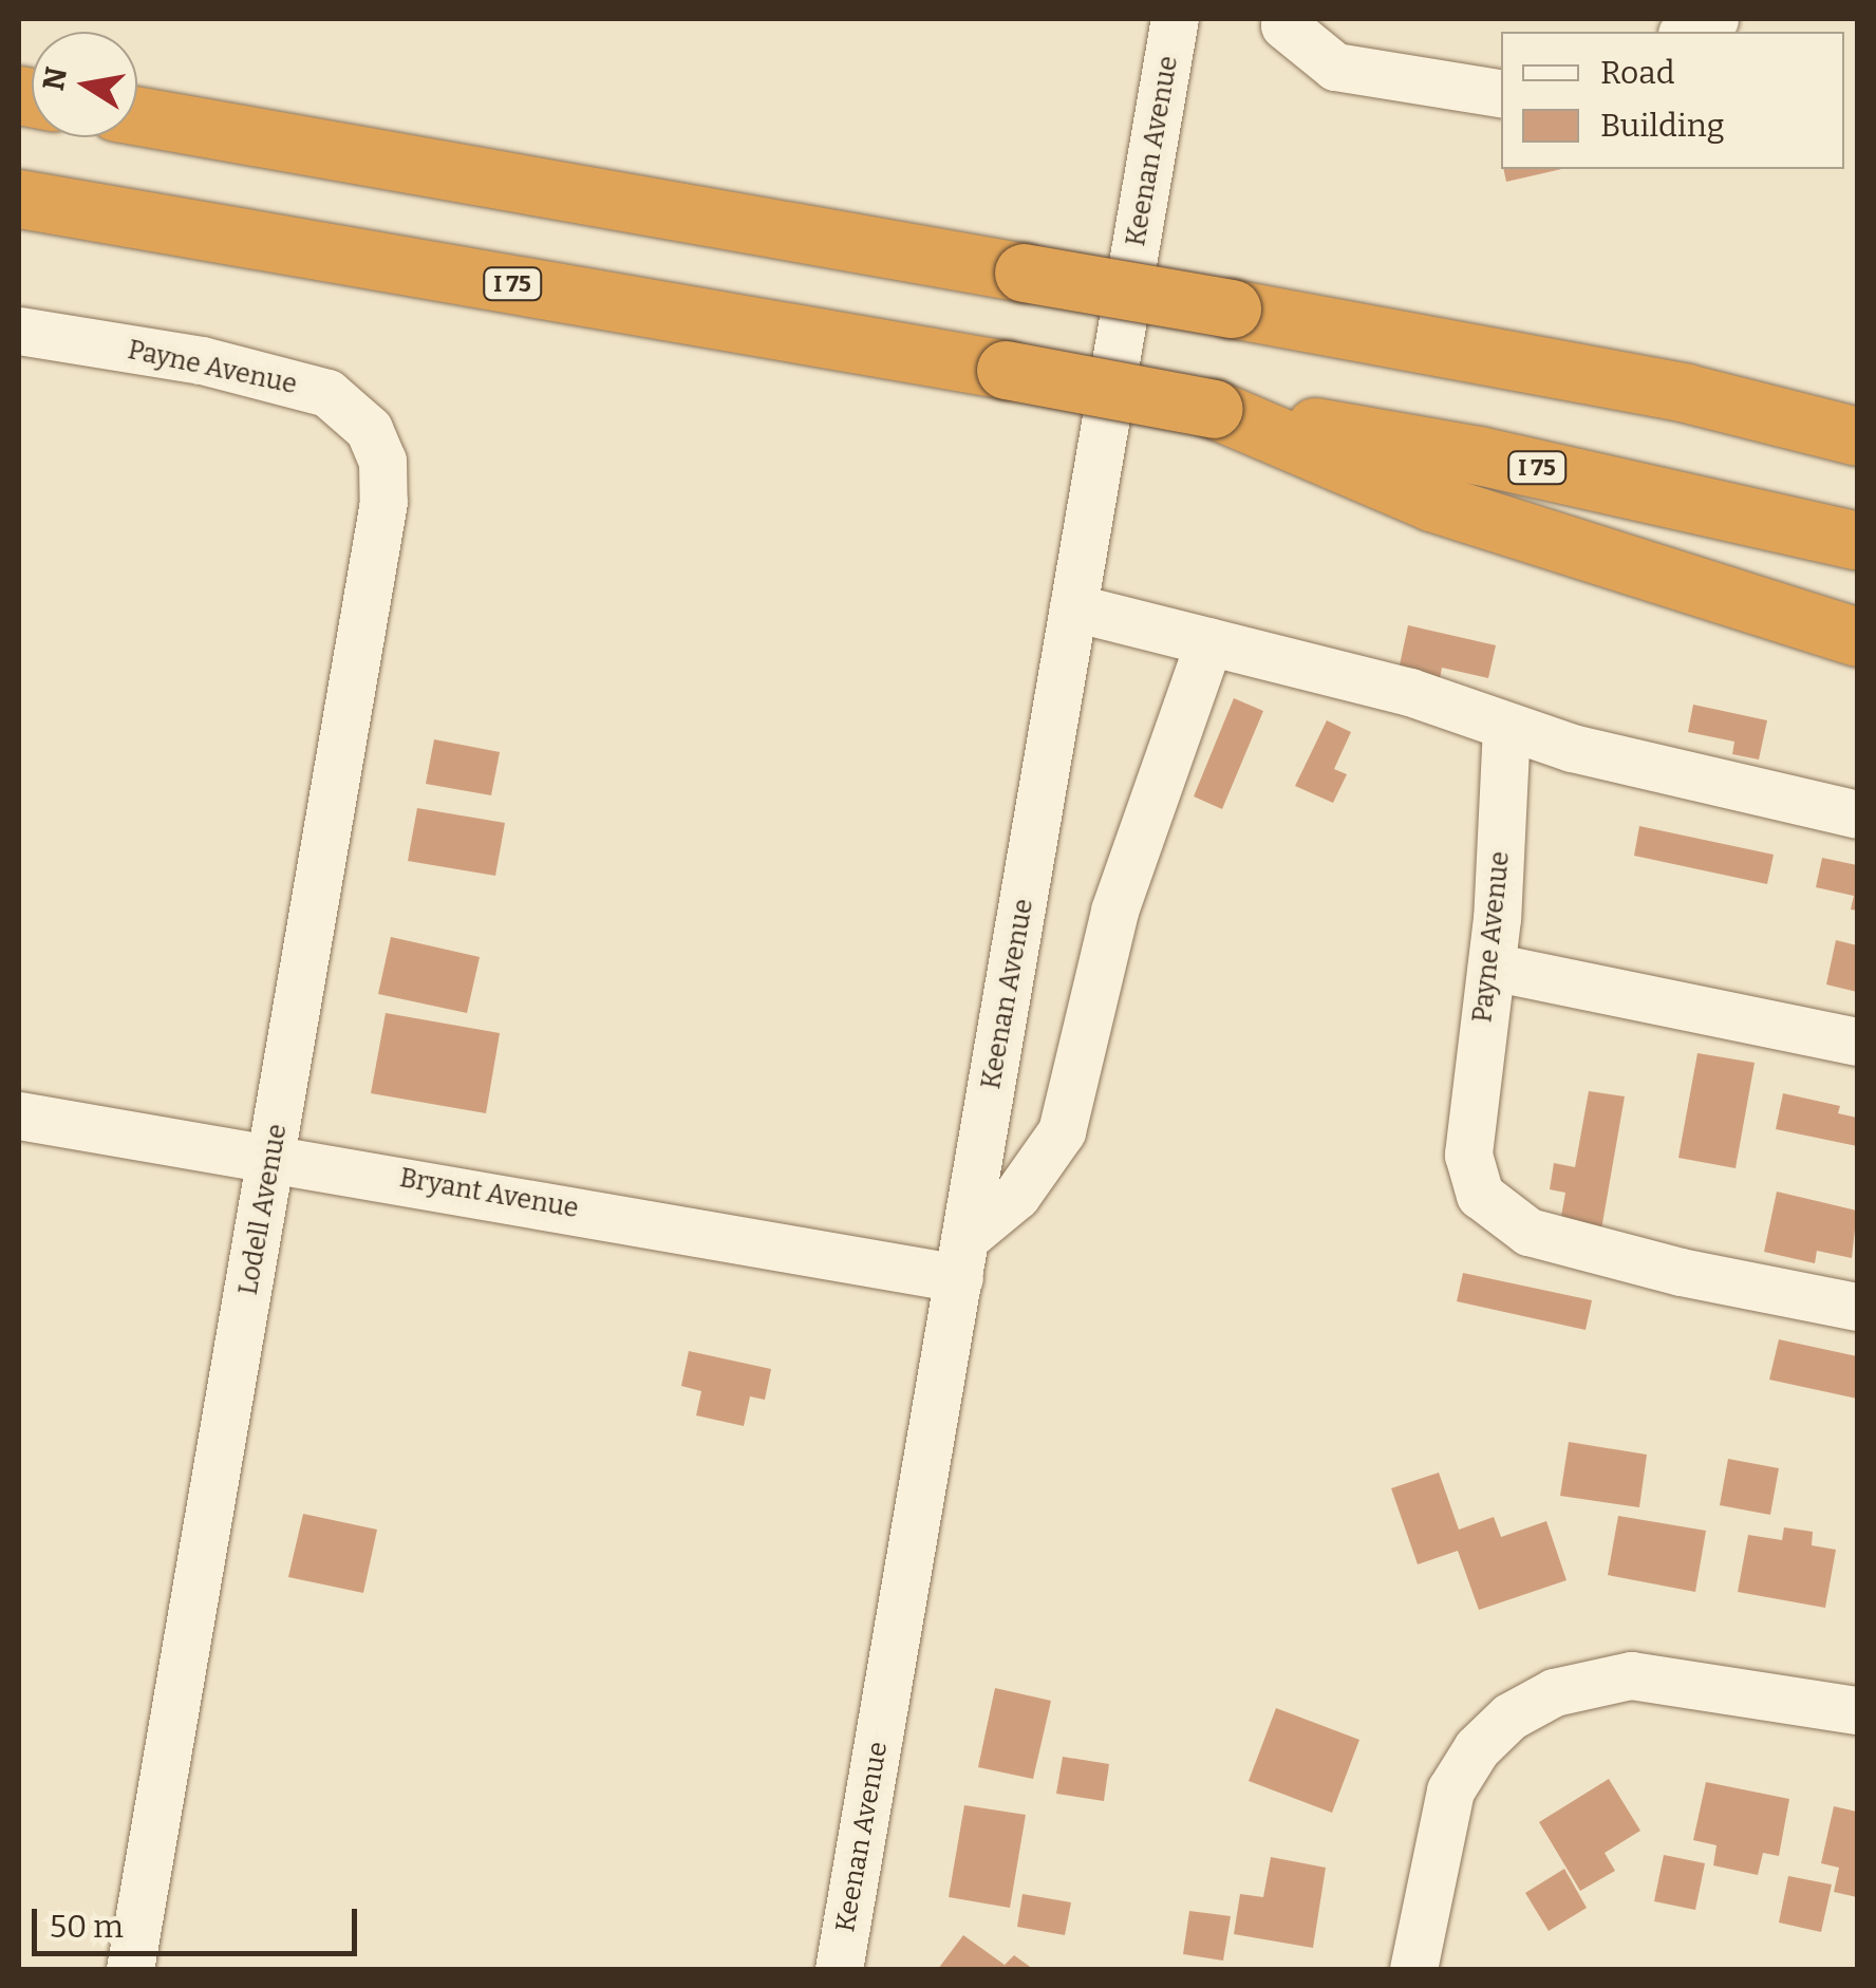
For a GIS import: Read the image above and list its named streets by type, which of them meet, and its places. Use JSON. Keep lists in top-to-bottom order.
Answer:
{
  "streets": {
    "highway": ["I 75"],
    "street": [
      "Keenan Avenue",
      "Payne Avenue",
      "Bryant Avenue",
      "Lodell Avenue"
    ]
  },
  "crossings": [
    ["Keenan Avenue", "Bryant Avenue"],
    ["Payne Avenue", "Lodell Avenue"],
    ["Bryant Avenue", "Lodell Avenue"]
  ],
  "legend": ["Road", "Building"],
  "scale_bar": "50 m",
  "north": "left"
}
